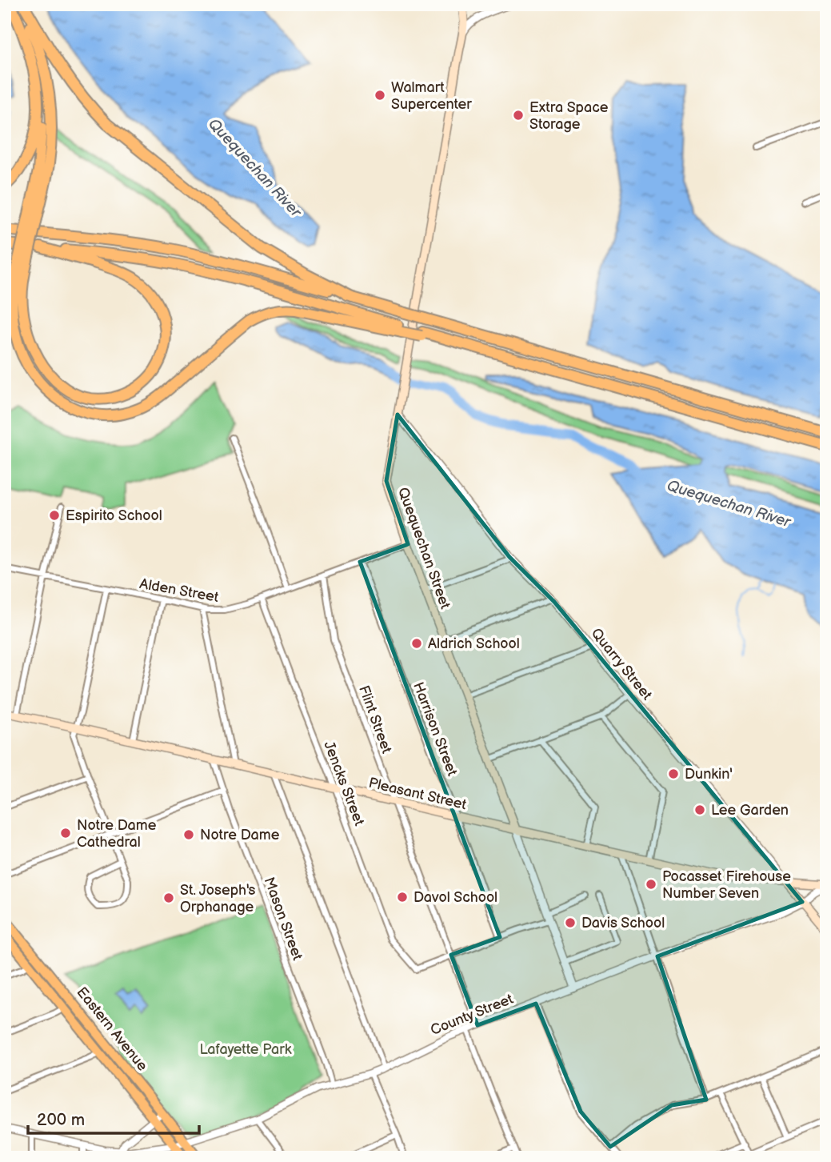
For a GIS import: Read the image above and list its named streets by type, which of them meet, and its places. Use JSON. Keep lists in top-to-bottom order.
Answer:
{
  "streets": {
    "main road": [
      "Quequechan Street",
      "Quarry Street",
      "Pleasant Street",
      "Eastern Avenue"
    ],
    "street": [
      "Alden Street",
      "Flint Street",
      "Harrison Street",
      "Jencks Street",
      "Mason Street",
      "County Street"
    ]
  },
  "crossings": [
    ["Quequechan Street", "Alden Street"],
    ["Quequechan Street", "Quarry Street"],
    ["Quequechan Street", "Pleasant Street"],
    ["Quequechan Street", "County Street"],
    ["Alden Street", "Flint Street"],
    ["Alden Street", "Harrison Street"],
    ["Alden Street", "Jencks Street"],
    ["Quarry Street", "Pleasant Street"],
    ["Quarry Street", "County Street"],
    ["Flint Street", "Jencks Street"],
    ["Flint Street", "Pleasant Street"],
    ["Flint Street", "County Street"],
    ["Harrison Street", "Pleasant Street"],
    ["Jencks Street", "Pleasant Street"],
    ["Pleasant Street", "Mason Street"],
    ["Pleasant Street", "County Street"],
    ["Mason Street", "County Street"],
    ["County Street", "Eastern Avenue"]
  ],
  "water": ["Quequechan River"],
  "parks": ["Lafayette Park"],
  "places": [
    "Walmart Supercenter",
    "Extra Space Storage",
    "Espirito School",
    "Aldrich School",
    "Dunkin'",
    "Lee Garden",
    "Notre Dame Cathedral",
    "Notre Dame",
    "Pocasset Firehouse Number Seven",
    "Davol School",
    "St. Joseph's Orphanage",
    "Davis School"
  ],
  "scale_bar": "200 m"
}
